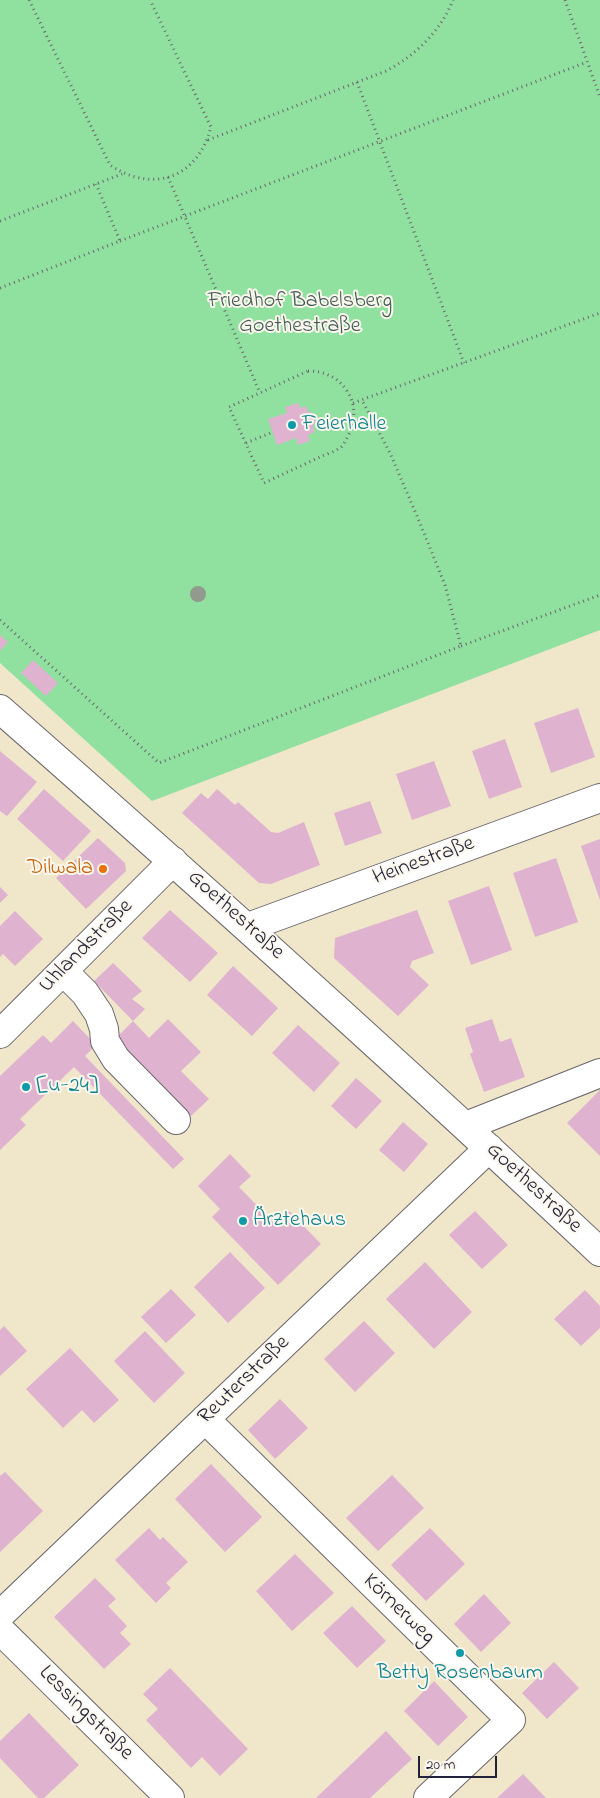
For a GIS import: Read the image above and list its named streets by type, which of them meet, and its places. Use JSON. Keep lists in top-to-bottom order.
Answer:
{
  "streets": {
    "street": [
      "Heinestraße",
      "Goethestraße",
      "Uhlandstraße",
      "Reuterstraße",
      "Körnerweg",
      "Lessingstraße"
    ]
  },
  "crossings": [
    ["Heinestraße", "Goethestraße"],
    ["Goethestraße", "Uhlandstraße"],
    ["Goethestraße", "Reuterstraße"],
    ["Reuterstraße", "Körnerweg"]
  ],
  "parks": ["Friedhof Babelsberg Goethestraße"],
  "places": [
    "Feierhalle",
    "Dilwala",
    "[u-24]",
    "Ärztehaus",
    "Betty Rosenbaum"
  ],
  "scale_bar": "20 m"
}
